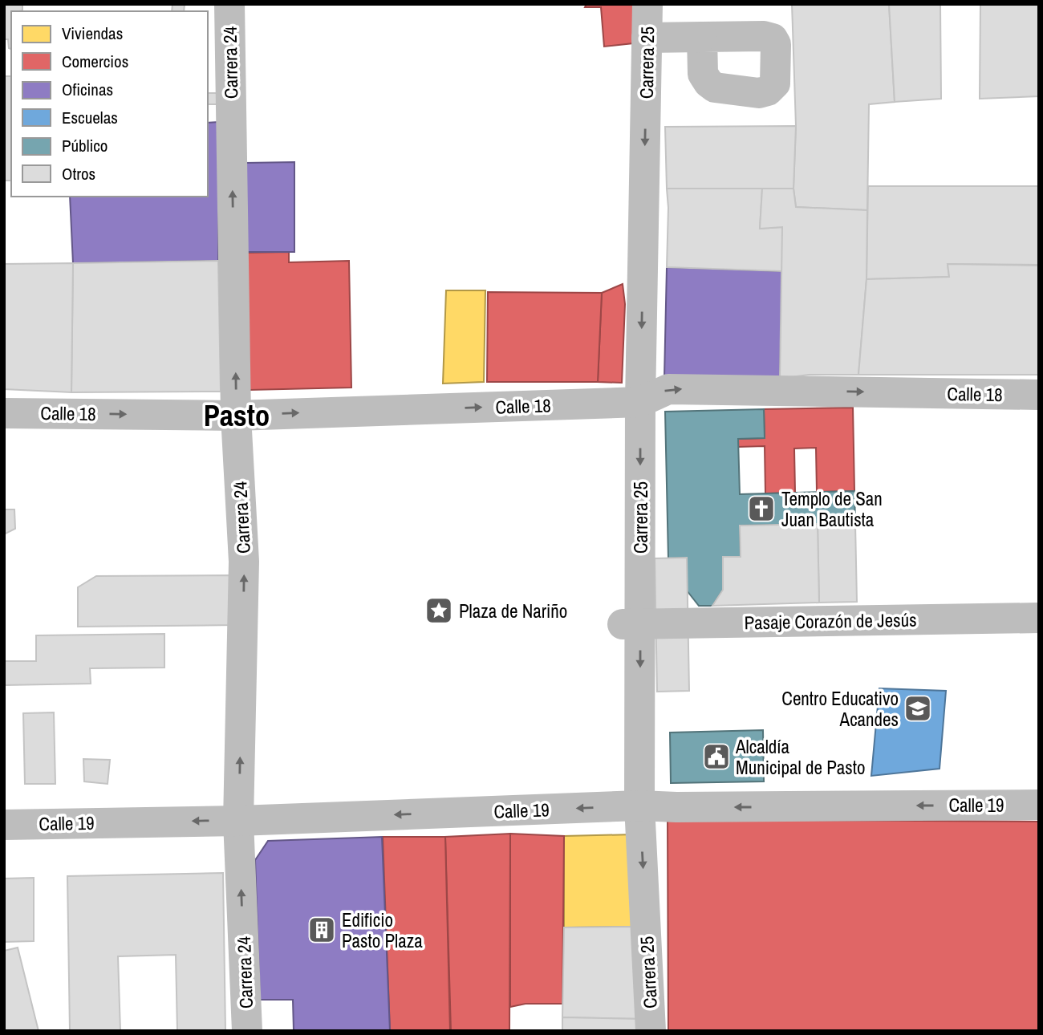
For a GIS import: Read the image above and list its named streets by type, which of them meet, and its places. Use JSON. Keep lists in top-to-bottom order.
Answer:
{
  "streets": {
    "street": [
      "Carrera 24",
      "Carrera 25",
      "Calle 18",
      "Pasaje Corazón de Jesús",
      "Calle 19"
    ]
  },
  "crossings": [
    ["Carrera 24", "Calle 18"],
    ["Carrera 24", "Calle 19"],
    ["Carrera 25", "Calle 18"],
    ["Carrera 25", "Pasaje Corazón de Jesús"],
    ["Carrera 25", "Calle 19"]
  ],
  "one_way": [
    "Carrera 24",
    "Carrera 25",
    "Calle 18",
    "Calle 19"
  ],
  "districts": ["Pasto"],
  "places": {
    "church": ["Templo de San Juan Bautista"],
    "place": ["Plaza de Nariño"],
    "school or university": ["Centro Educativo Acandes"],
    "public building": ["Alcaldía Municipal de Pasto"],
    "building": ["Edificio Pasto Plaza"]
  },
  "legend": [
    "Viviendas",
    "Comercios",
    "Oficinas",
    "Escuelas",
    "Público",
    "Otros"
  ]
}
